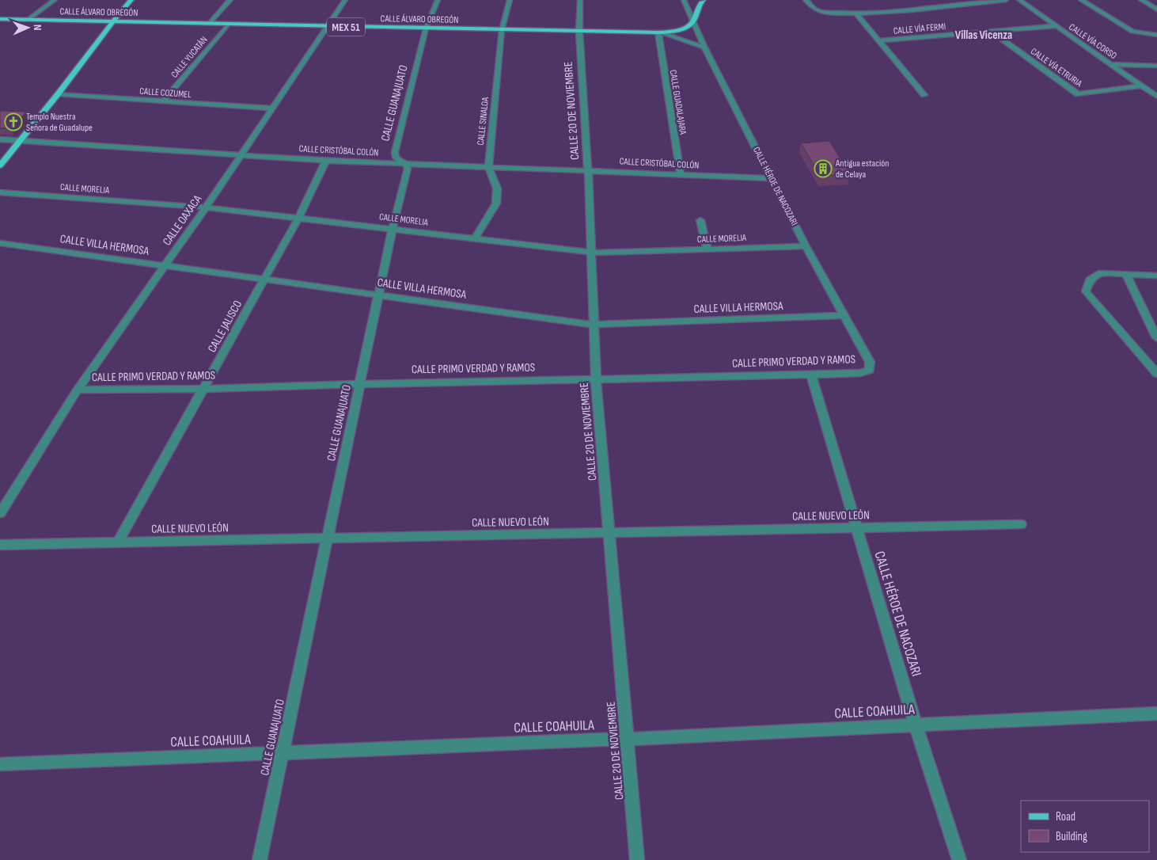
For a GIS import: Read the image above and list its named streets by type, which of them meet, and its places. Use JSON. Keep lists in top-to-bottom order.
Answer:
{
  "streets": {
    "main road": ["CALLE ÁLVARO OBREGÓN", "MEX 51"],
    "street": [
      "CALLE VÍA FERMI",
      "CALLE VÍA CORSO",
      "CALLE YUCATÁN",
      "CALLE VÍA ETRURIA",
      "CALLE COZUMEL",
      "CALLE GUADALAJARA",
      "CALLE GUANAJUATO",
      "CALLE 20 DE NOVIEMBRE",
      "CALLE SINALOA",
      "CALLE CRISTÓBAL COLÓN",
      "CALLE HÉROE DE NACOZARI",
      "CALLE MORELIA",
      "CALLE OAXACA",
      "CALLE VILLA HERMOSA",
      "CALLE JALISCO",
      "CALLE PRIMO VERDAD Y RAMOS",
      "CALLE NUEVO LEÓN",
      "CALLE COAHUILA"
    ]
  },
  "crossings": [
    ["CALLE ÁLVARO OBREGÓN", "CALLE YUCATÁN"],
    ["CALLE ÁLVARO OBREGÓN", "CALLE GUADALAJARA"],
    ["CALLE ÁLVARO OBREGÓN", "CALLE GUANAJUATO"],
    ["CALLE ÁLVARO OBREGÓN", "CALLE 20 DE NOVIEMBRE"],
    ["CALLE ÁLVARO OBREGÓN", "CALLE SINALOA"],
    ["CALLE ÁLVARO OBREGÓN", "CALLE HÉROE DE NACOZARI"],
    ["CALLE ÁLVARO OBREGÓN", "CALLE OAXACA"],
    ["CALLE VÍA FERMI", "CALLE VÍA CORSO"],
    ["CALLE VÍA FERMI", "CALLE VÍA ETRURIA"],
    ["CALLE VÍA CORSO", "CALLE VÍA ETRURIA"],
    ["CALLE YUCATÁN", "CALLE COZUMEL"],
    ["CALLE COZUMEL", "CALLE OAXACA"],
    ["CALLE GUADALAJARA", "CALLE CRISTÓBAL COLÓN"],
    ["CALLE GUANAJUATO", "CALLE CRISTÓBAL COLÓN"],
    ["CALLE GUANAJUATO", "CALLE MORELIA"],
    ["CALLE GUANAJUATO", "CALLE VILLA HERMOSA"],
    ["CALLE GUANAJUATO", "CALLE PRIMO VERDAD Y RAMOS"],
    ["CALLE GUANAJUATO", "CALLE NUEVO LEÓN"],
    ["CALLE GUANAJUATO", "CALLE COAHUILA"],
    ["CALLE 20 DE NOVIEMBRE", "CALLE CRISTÓBAL COLÓN"],
    ["CALLE 20 DE NOVIEMBRE", "CALLE MORELIA"],
    ["CALLE 20 DE NOVIEMBRE", "CALLE VILLA HERMOSA"],
    ["CALLE 20 DE NOVIEMBRE", "CALLE PRIMO VERDAD Y RAMOS"],
    ["CALLE 20 DE NOVIEMBRE", "CALLE NUEVO LEÓN"],
    ["CALLE 20 DE NOVIEMBRE", "CALLE COAHUILA"],
    ["CALLE SINALOA", "CALLE CRISTÓBAL COLÓN"],
    ["CALLE SINALOA", "CALLE MORELIA"],
    ["CALLE CRISTÓBAL COLÓN", "CALLE HÉROE DE NACOZARI"],
    ["CALLE CRISTÓBAL COLÓN", "CALLE OAXACA"],
    ["CALLE CRISTÓBAL COLÓN", "CALLE JALISCO"],
    ["CALLE HÉROE DE NACOZARI", "CALLE MORELIA"],
    ["CALLE HÉROE DE NACOZARI", "CALLE VILLA HERMOSA"],
    ["CALLE HÉROE DE NACOZARI", "CALLE PRIMO VERDAD Y RAMOS"],
    ["CALLE HÉROE DE NACOZARI", "CALLE NUEVO LEÓN"],
    ["CALLE HÉROE DE NACOZARI", "CALLE COAHUILA"],
    ["CALLE MORELIA", "CALLE OAXACA"],
    ["CALLE MORELIA", "CALLE JALISCO"],
    ["CALLE OAXACA", "CALLE VILLA HERMOSA"],
    ["CALLE OAXACA", "CALLE PRIMO VERDAD Y RAMOS"],
    ["CALLE VILLA HERMOSA", "CALLE JALISCO"],
    ["CALLE JALISCO", "CALLE PRIMO VERDAD Y RAMOS"],
    ["CALLE JALISCO", "CALLE NUEVO LEÓN"]
  ],
  "districts": ["Villas Vicenza"],
  "places": {
    "church": ["Templo Nuestra Señora de Guadalupe"],
    "building": ["Antigua estación de Celaya"]
  },
  "legend": ["Road", "Building"],
  "north": "right"
}
